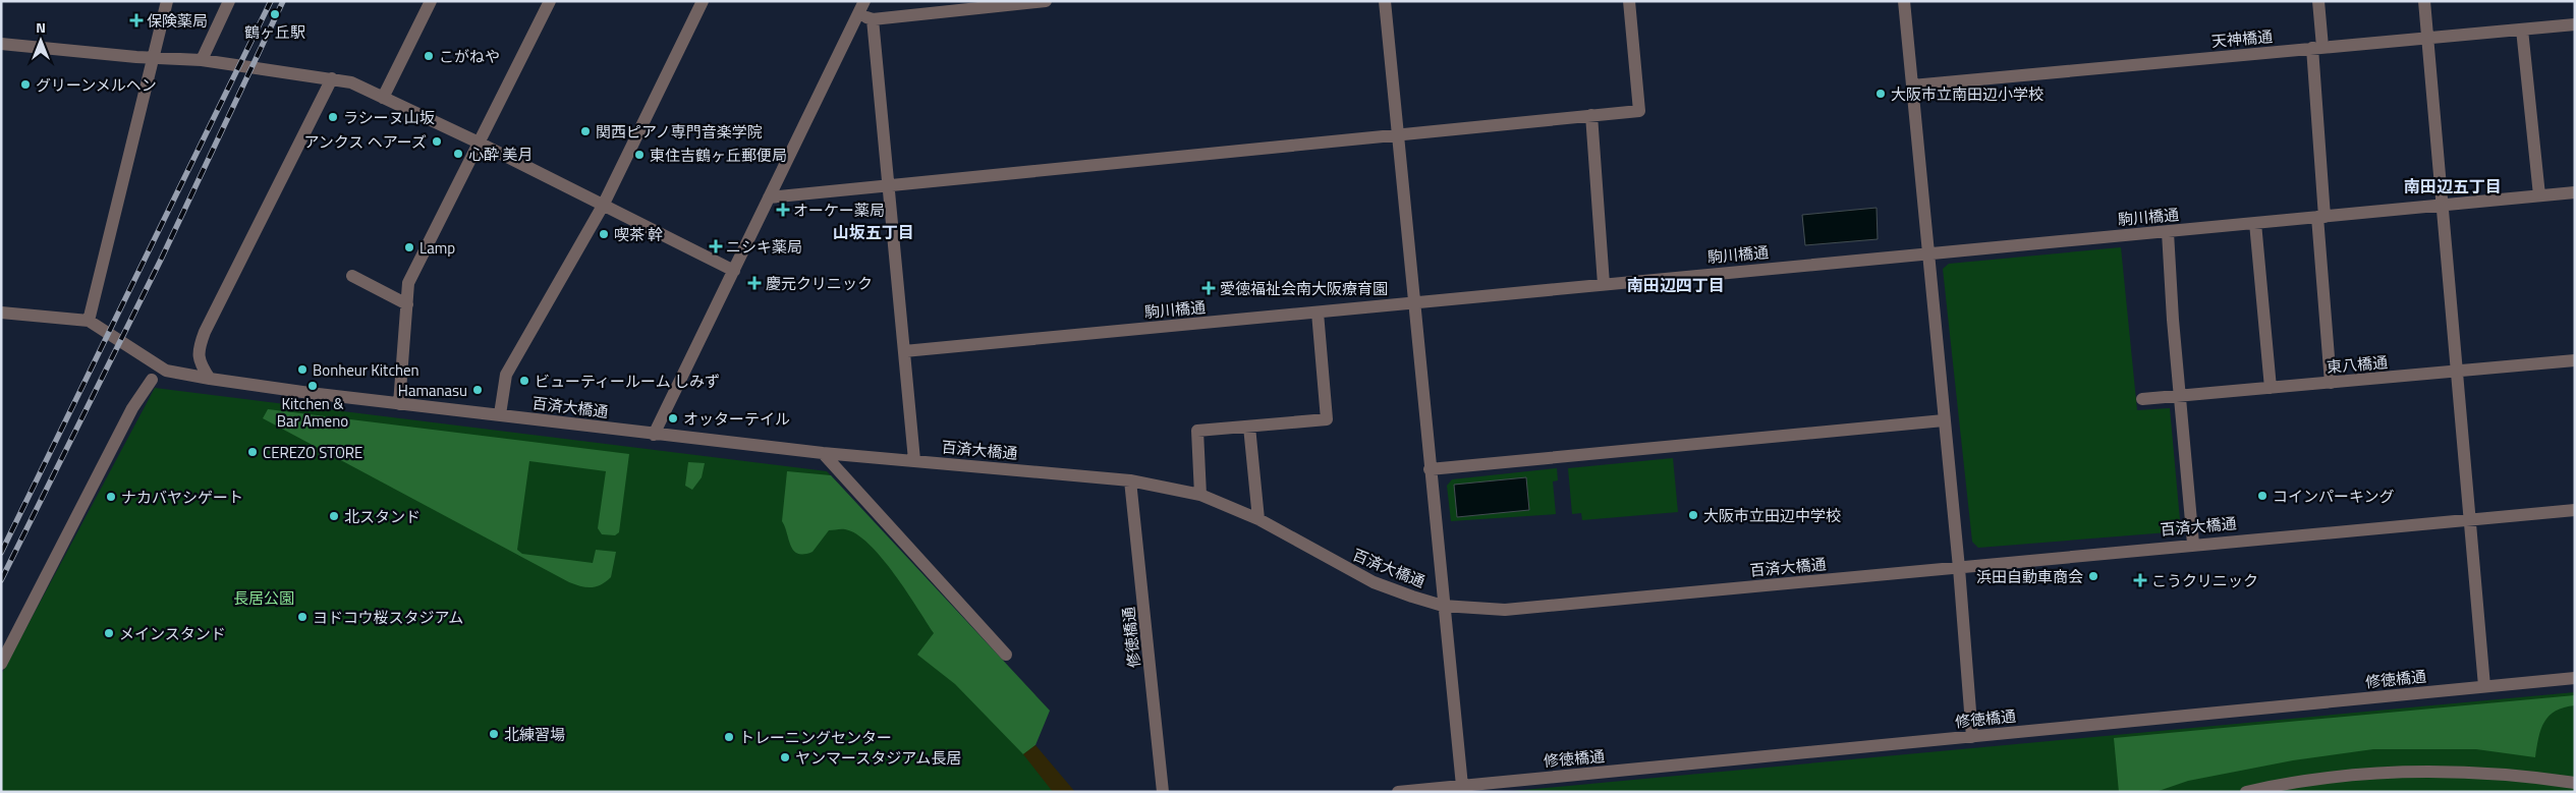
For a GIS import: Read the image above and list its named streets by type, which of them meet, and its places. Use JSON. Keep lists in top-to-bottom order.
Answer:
{
  "streets": {
    "street": [
      "天神橋通",
      "駒川橋通",
      "東八橋通",
      "百済大橋通",
      "修徳橋通"
    ]
  },
  "crossings": [
    ["百済大橋通", "修徳橋通"]
  ],
  "districts": ["南田辺五丁目", "山坂五丁目", "南田辺四丁目"],
  "parks": ["長居公園"],
  "places": {
    "other": [
      "鶴ヶ丘駅",
      "こがねや",
      "グリーンメルヘン",
      "大阪市立南田辺小学校",
      "ラシーヌ山坂",
      "関西ピアノ専門音楽学院",
      "アンクス ヘアーズ",
      "心酔 美月",
      "東住吉鶴ヶ丘郵便局",
      "喫茶 幹",
      "Lamp",
      "Bonheur Kitchen",
      "ビューティールーム しみず",
      "Kitchen & Bar Ameno",
      "Hamanasu",
      "オッターテイル",
      "CEREZO STORE",
      "コインパーキング",
      "ナカバヤシゲート",
      "大阪市立田辺中学校",
      "北スタンド",
      "浜田自動車商会",
      "ヨドコウ桜スタジアム",
      "メインスタンド",
      "北練習場",
      "トレーニングセンター",
      "ヤンマースタジアム長居"
    ],
    "health": [
      "保険薬局",
      "オーケー薬局",
      "ニシキ薬局",
      "慶元クリニック",
      "愛徳福祉会南大阪療育園",
      "こうクリニック"
    ]
  },
  "north": "top"
}
